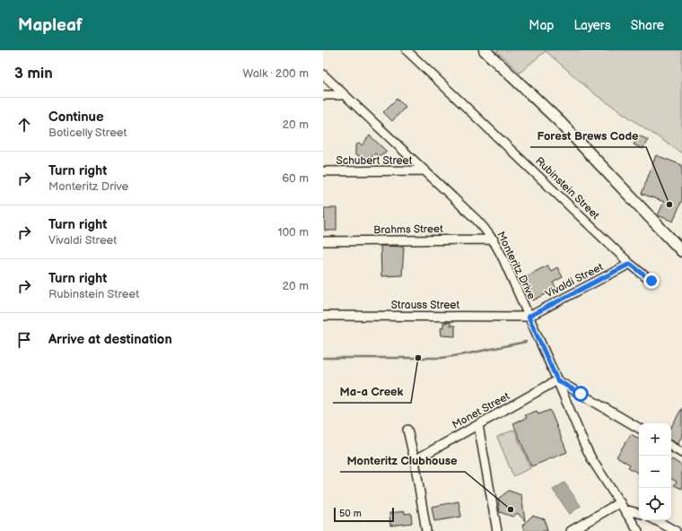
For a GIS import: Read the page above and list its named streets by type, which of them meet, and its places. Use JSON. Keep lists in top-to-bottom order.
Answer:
{
  "streets": {
    "street": [
      "Schubert Street",
      "Rubinstein Street",
      "Brahms Street",
      "Monteritz Drive",
      "Vivaldi Street",
      "Strauss Street",
      "Monet Street"
    ]
  },
  "crossings": [
    ["Schubert Street", "Monteritz Drive"],
    ["Rubinstein Street", "Vivaldi Street"],
    ["Brahms Street", "Monteritz Drive"],
    ["Monteritz Drive", "Vivaldi Street"],
    ["Monteritz Drive", "Strauss Street"],
    ["Monteritz Drive", "Monet Street"],
    ["Vivaldi Street", "Strauss Street"]
  ],
  "places": ["Forest Brews Code", "Ma-a Creek", "Monteritz Clubhouse"],
  "scale_bar": "50 m",
  "page": {
    "header": "Mapleaf",
    "nav": ["Map", "Layers", "Share"],
    "heading": ["3 min", "Walk · 200 m"],
    "list": [
      ["Continue", "Boticelly Street", "20 m"],
      ["Turn right", "Monteritz Drive", "60 m"],
      ["Turn right", "Vivaldi Street", "100 m"],
      ["Turn right", "Rubinstein Street", "20 m"],
      "Arrive at destination"
    ],
    "map_buttons": ["+", "−"],
    "scale": "50 m"
  }
}
